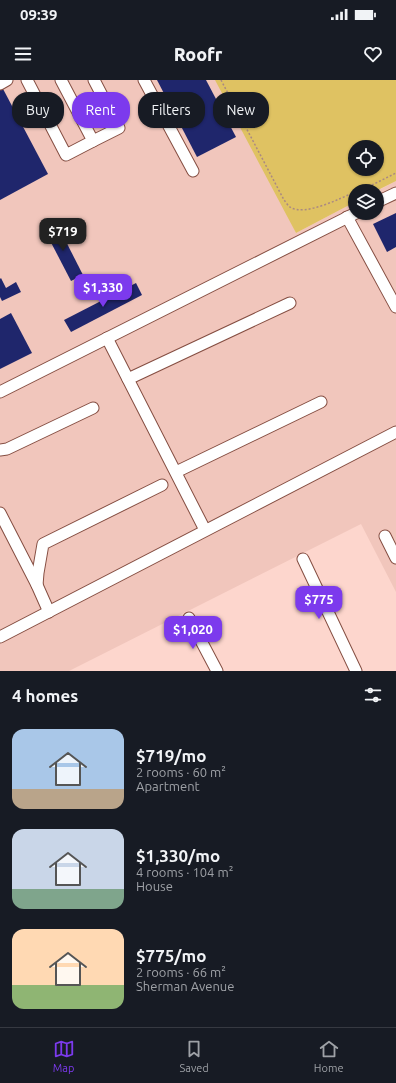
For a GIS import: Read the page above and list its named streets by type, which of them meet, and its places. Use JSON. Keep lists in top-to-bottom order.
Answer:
{
  "page": {
    "status": "09:39",
    "header": "Roofr",
    "chip": [
      "Buy",
      "Rent",
      "Filters",
      "New"
    ],
    "price": [
      "$719",
      "$1,330",
      "$775",
      "$1,020"
    ],
    "heading": "4 homes",
    "list": [
      {
        "name": "$719/mo",
        "note": "2 rooms · 60 m² · Apartment"
      },
      {
        "name": "$1,330/mo",
        "note": "4 rooms · 104 m² · House"
      },
      {
        "name": "$775/mo",
        "note": "2 rooms · 66 m² · Sherman Avenue"
      }
    ],
    "tabs": ["Map", "Saved", "Home"]
  }
}
